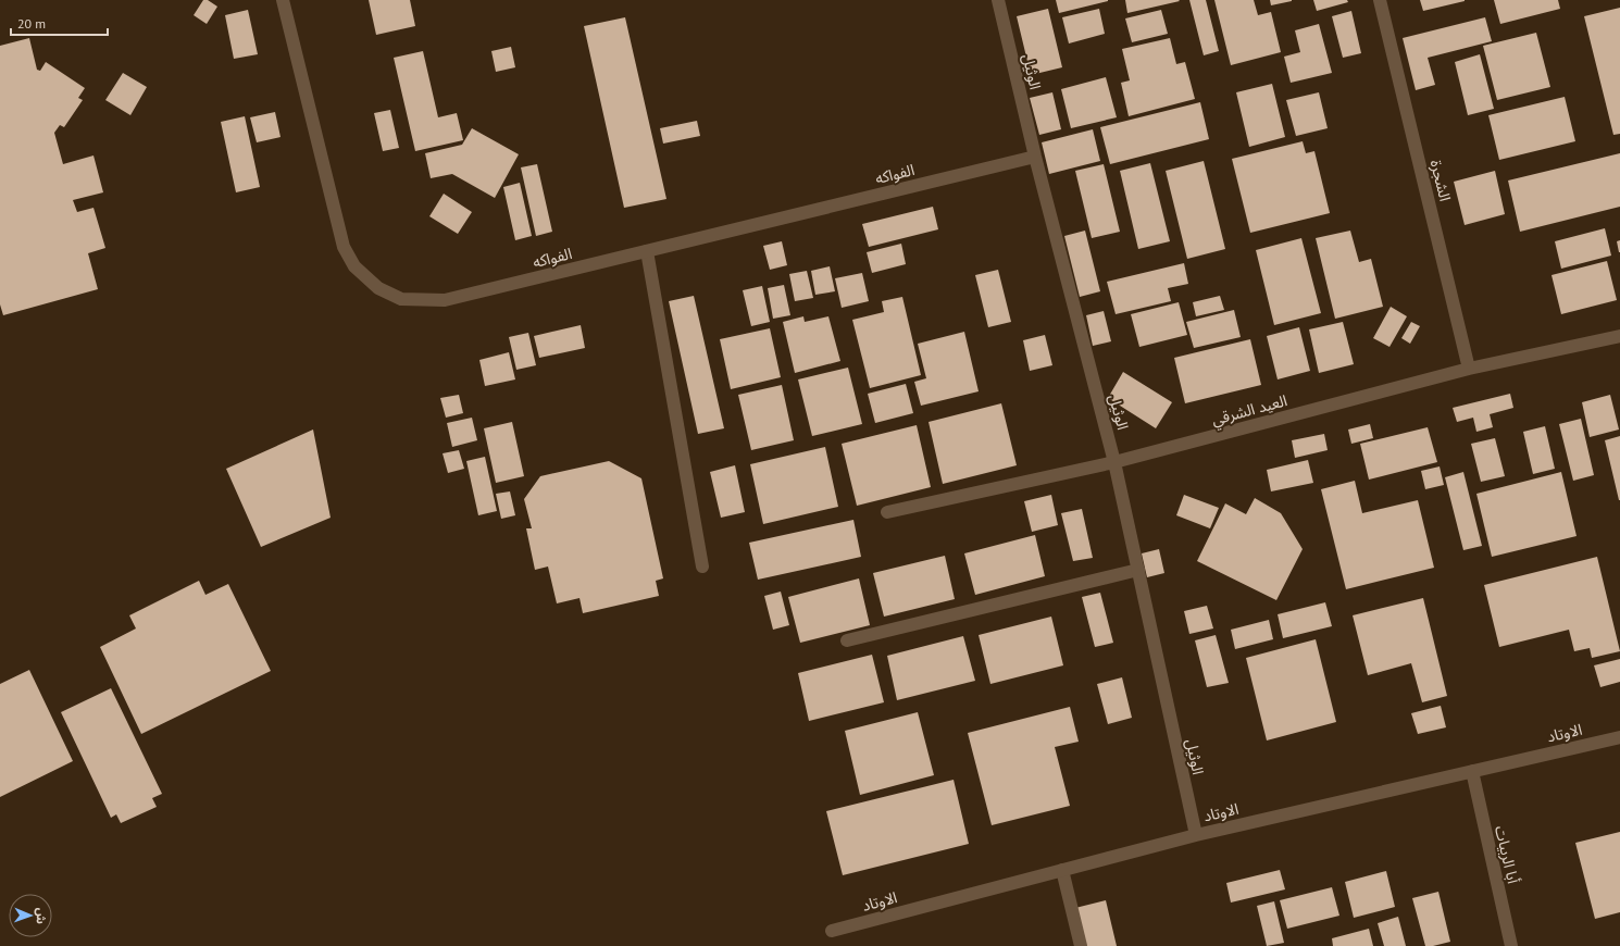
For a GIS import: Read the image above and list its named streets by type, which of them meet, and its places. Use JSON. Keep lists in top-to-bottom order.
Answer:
{
  "streets": {
    "street": [
      "الوثيل",
      "الفواكه",
      "الشجرة",
      "العيد الشرقي",
      "الاوتاد",
      "أبا الربيات"
    ]
  },
  "crossings": [
    ["الوثيل", "الفواكه"],
    ["الوثيل", "العيد الشرقي"],
    ["الوثيل", "الاوتاد"],
    ["الشجرة", "العيد الشرقي"],
    ["الاوتاد", "أبا الربيات"]
  ],
  "scale_bar": "20 m",
  "north": "right"
}
